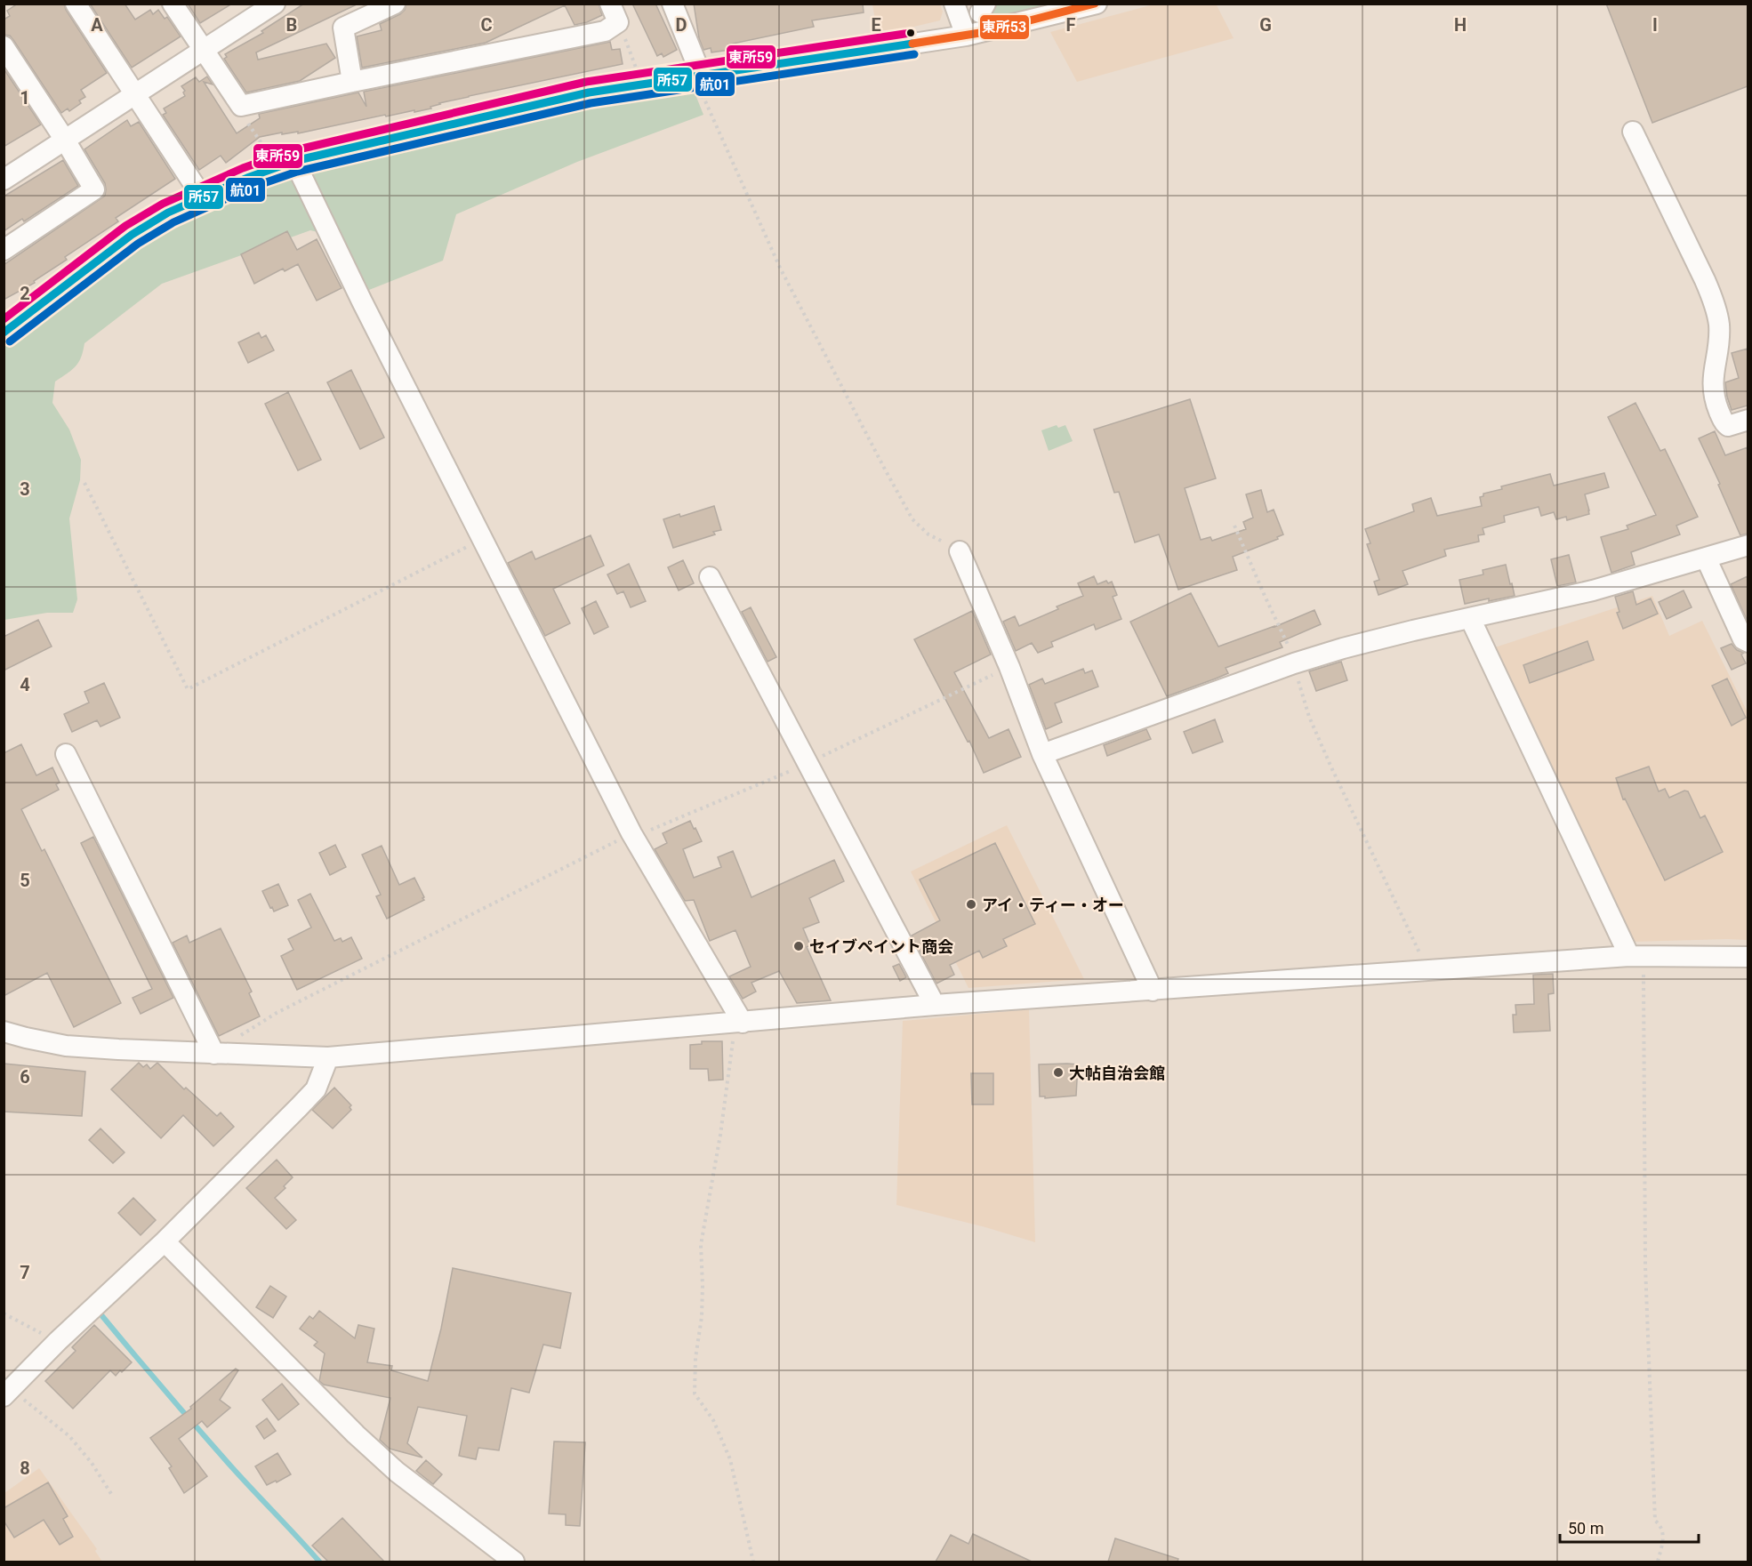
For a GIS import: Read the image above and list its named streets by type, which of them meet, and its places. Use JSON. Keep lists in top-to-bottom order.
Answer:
{
  "places": ["アイ・ティー・オー", "セイブペイント商会", "大帖自治会館"],
  "lines": [
    "transit line 東所53",
    "transit line 東所59",
    "transit line 所57",
    "transit line 航01"
  ],
  "scale_bar": "50 m",
  "grid": {
    "columns": [
      "A",
      "B",
      "C",
      "D",
      "E",
      "F",
      "G",
      "H",
      "I"
    ],
    "rows": [
      "1",
      "2",
      "3",
      "4",
      "5",
      "6",
      "7",
      "8"
    ]
  }
}
